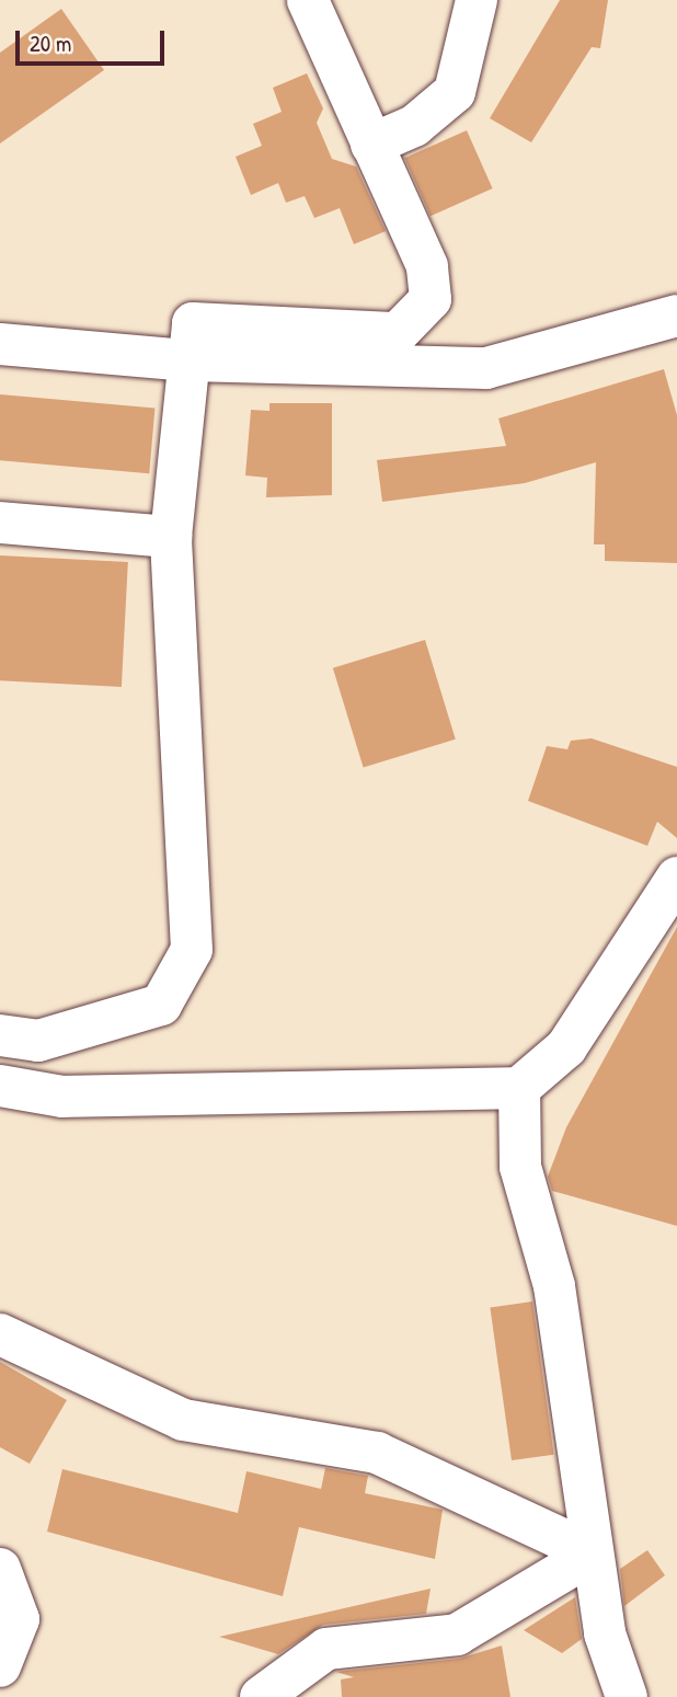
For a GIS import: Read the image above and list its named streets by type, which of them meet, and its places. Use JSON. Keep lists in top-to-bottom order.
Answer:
{
  "scale_bar": "20 m"
}
